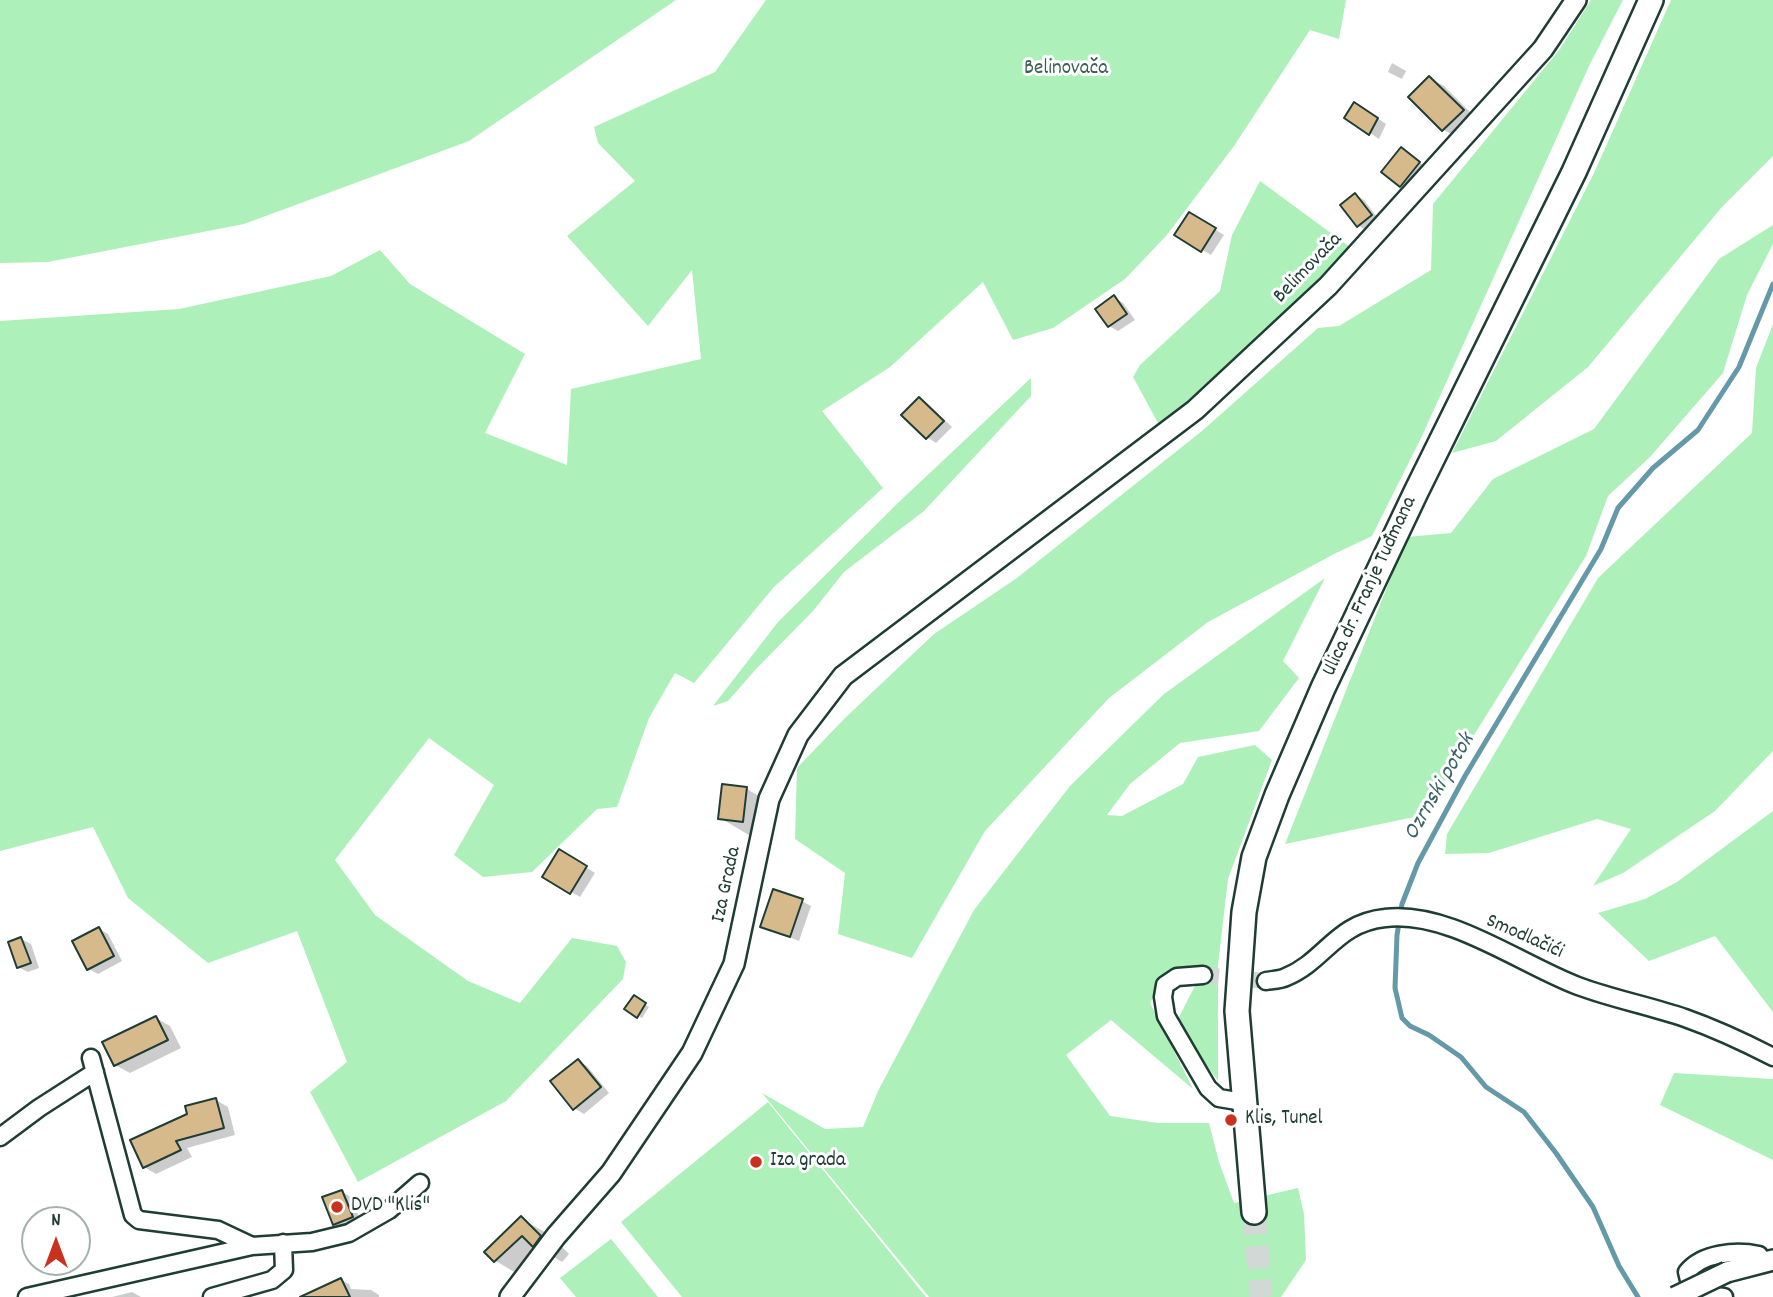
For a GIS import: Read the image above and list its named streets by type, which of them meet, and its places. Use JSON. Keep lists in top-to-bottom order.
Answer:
{
  "streets": {
    "main road": ["Ulica dr. Franje Tuđmana"],
    "street": ["Belimovača", "Iza Grada", "Smodlačići"]
  },
  "crossings": [
    ["Belimovača", "Iza Grada"]
  ],
  "water": ["Ozrnski potok"],
  "parks": ["Belinovača"],
  "places": ["Klis, Tunel", "Iza grada", "DVD \"Klis\""],
  "north": "top"
}
